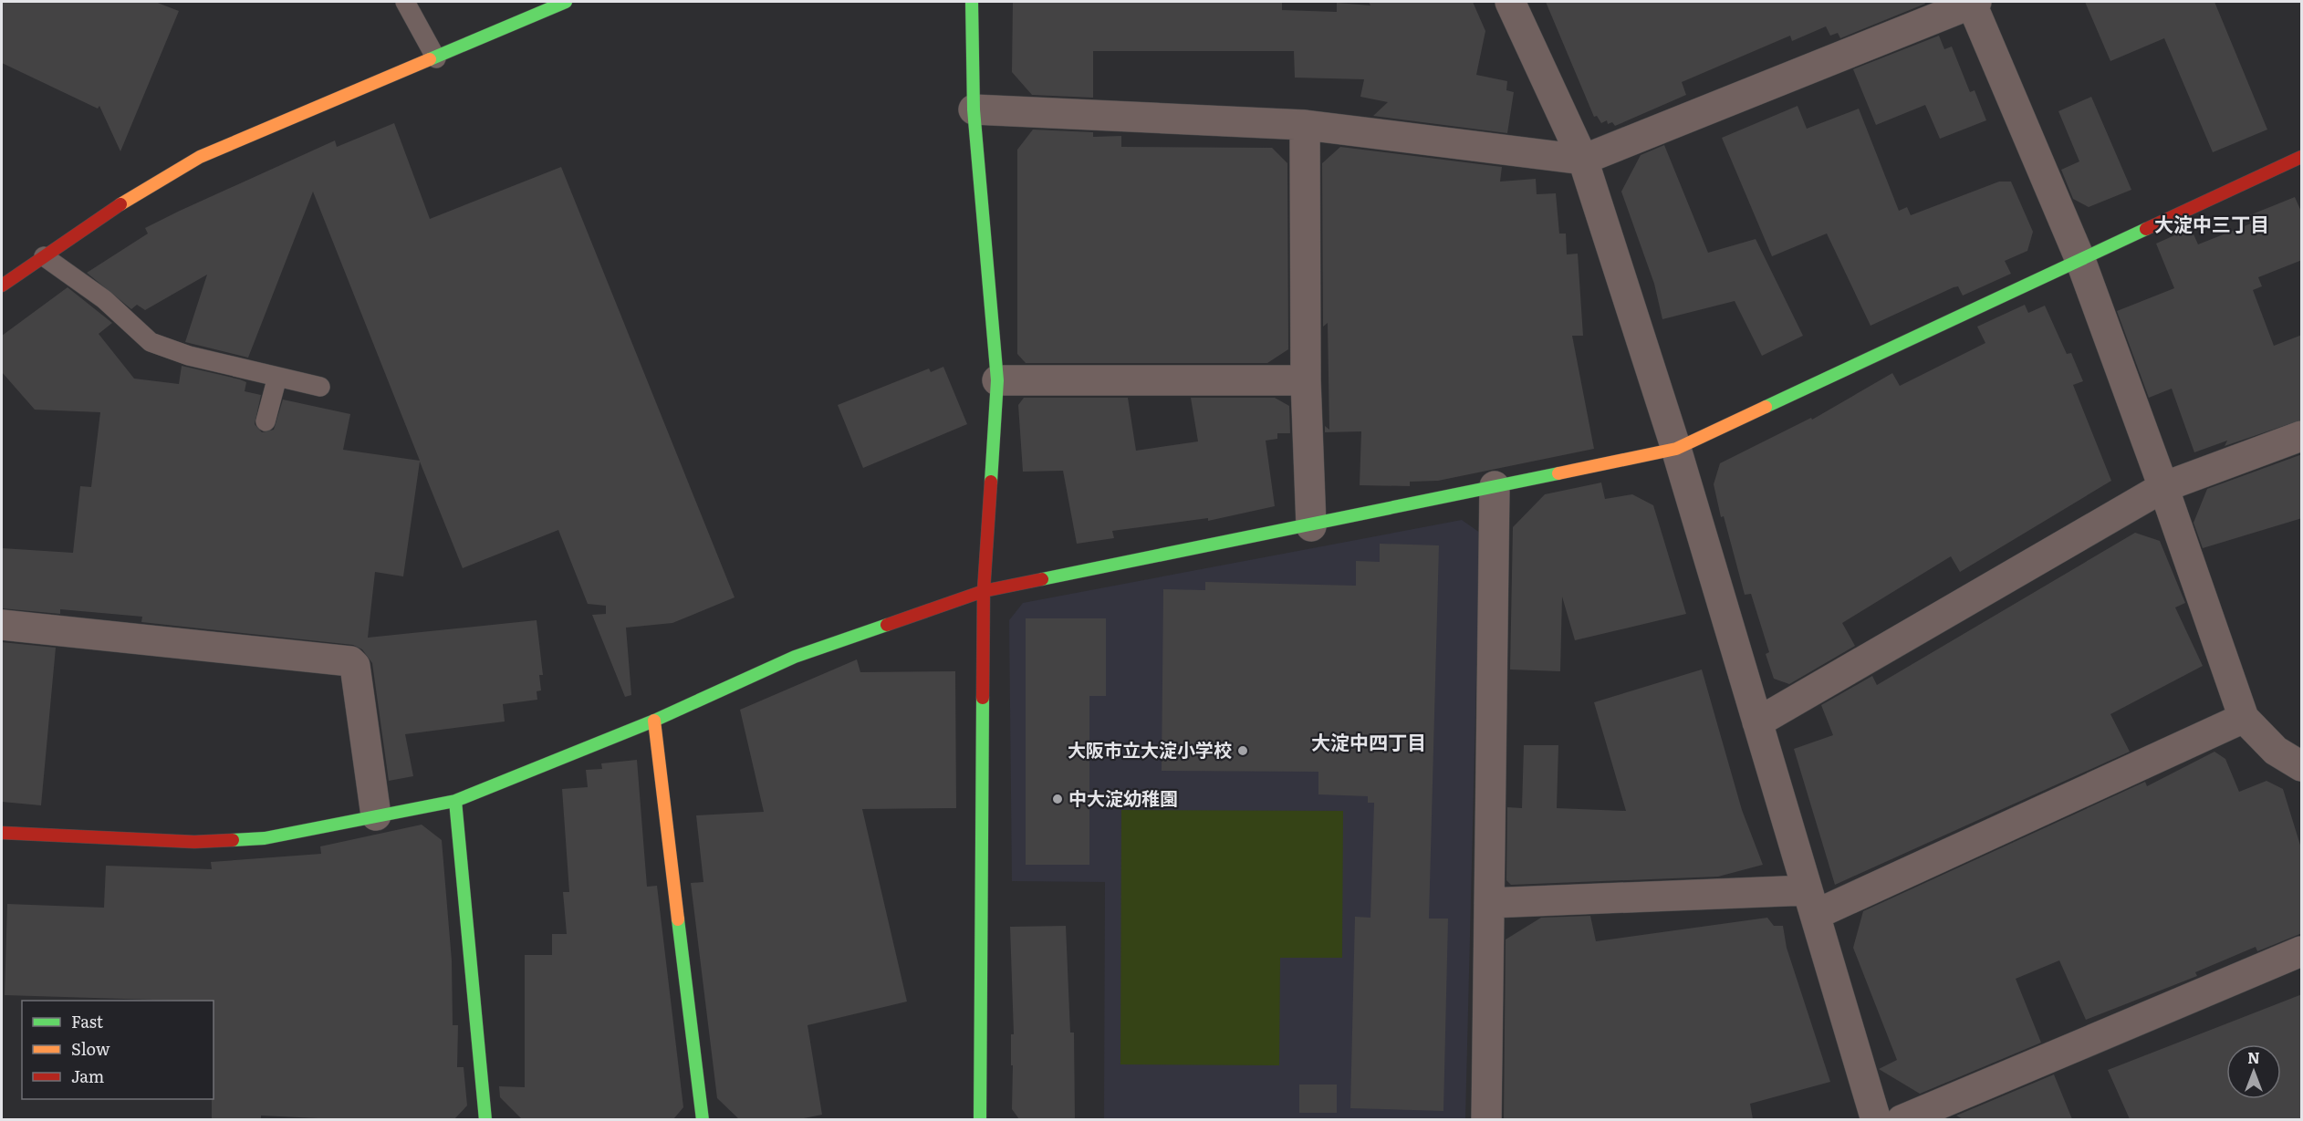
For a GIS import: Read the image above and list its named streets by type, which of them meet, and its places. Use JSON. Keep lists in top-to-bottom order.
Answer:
{
  "districts": ["大淀中三丁目", "大淀中四丁目"],
  "places": ["大阪市立大淀小学校", "中大淀幼稚園"],
  "legend": ["Fast", "Slow", "Jam"],
  "north": "top"
}
